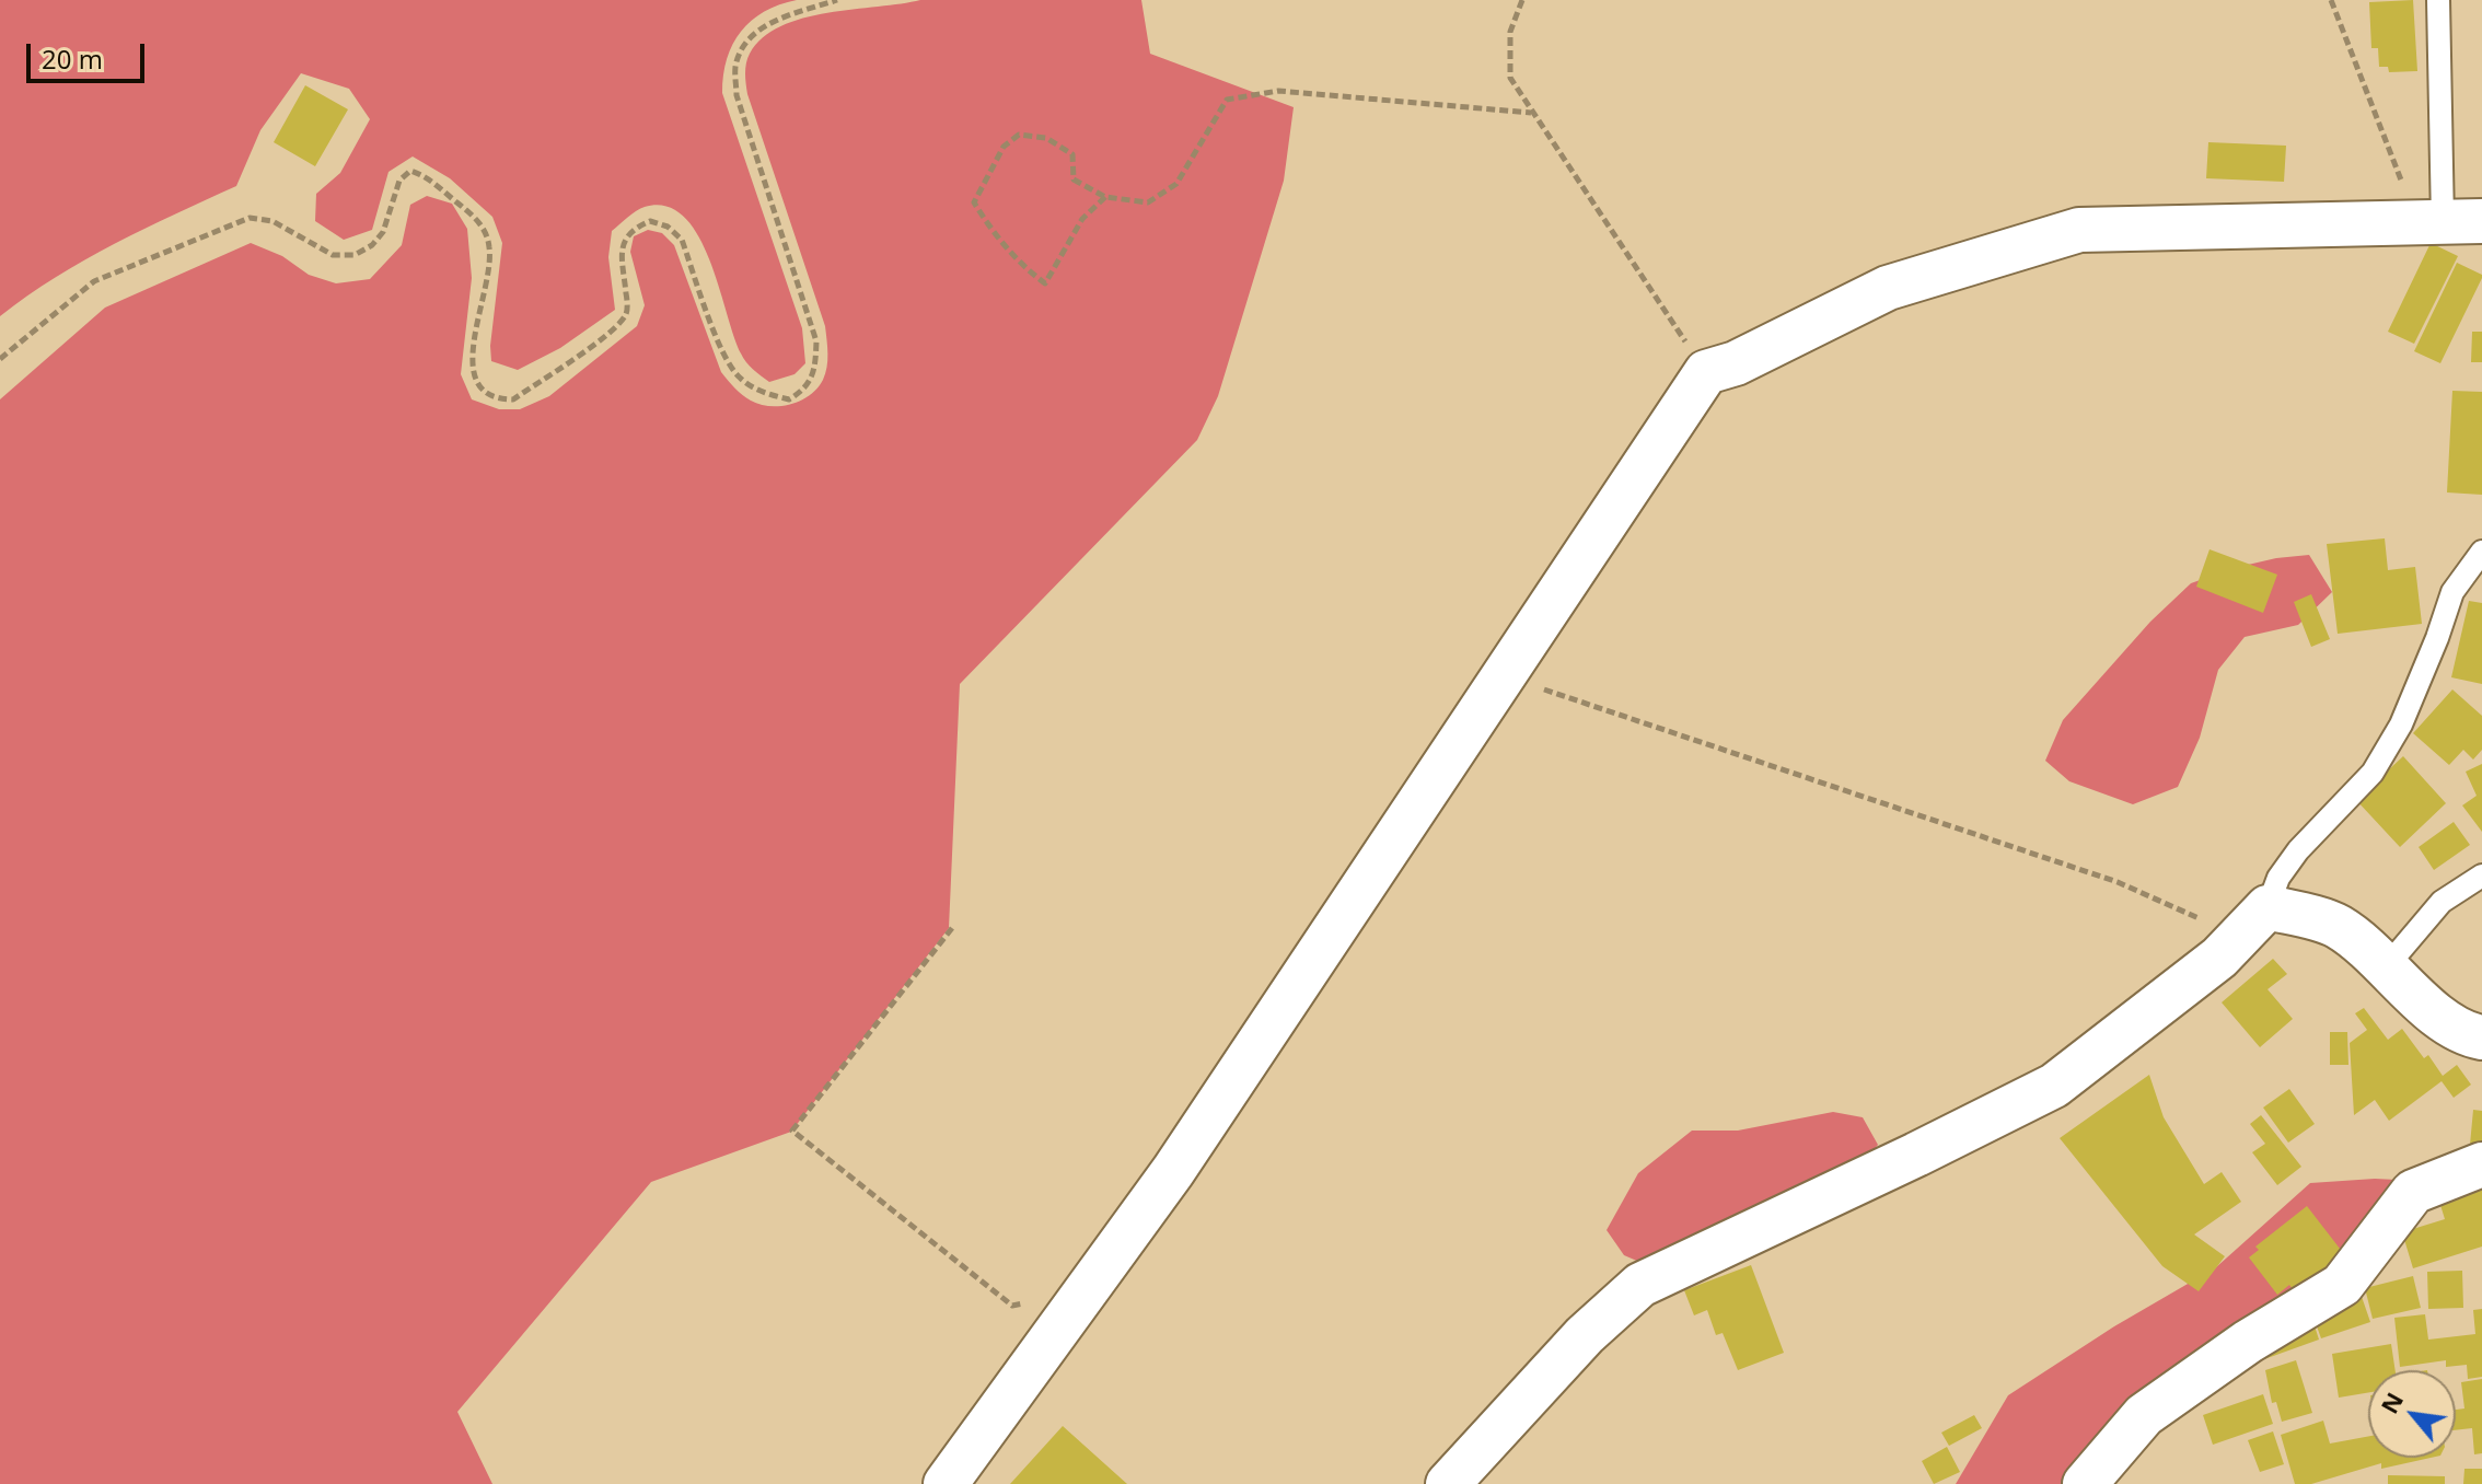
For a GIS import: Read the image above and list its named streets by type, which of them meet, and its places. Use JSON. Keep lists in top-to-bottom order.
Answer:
{
  "scale_bar": "20 m",
  "north": "top left"
}
